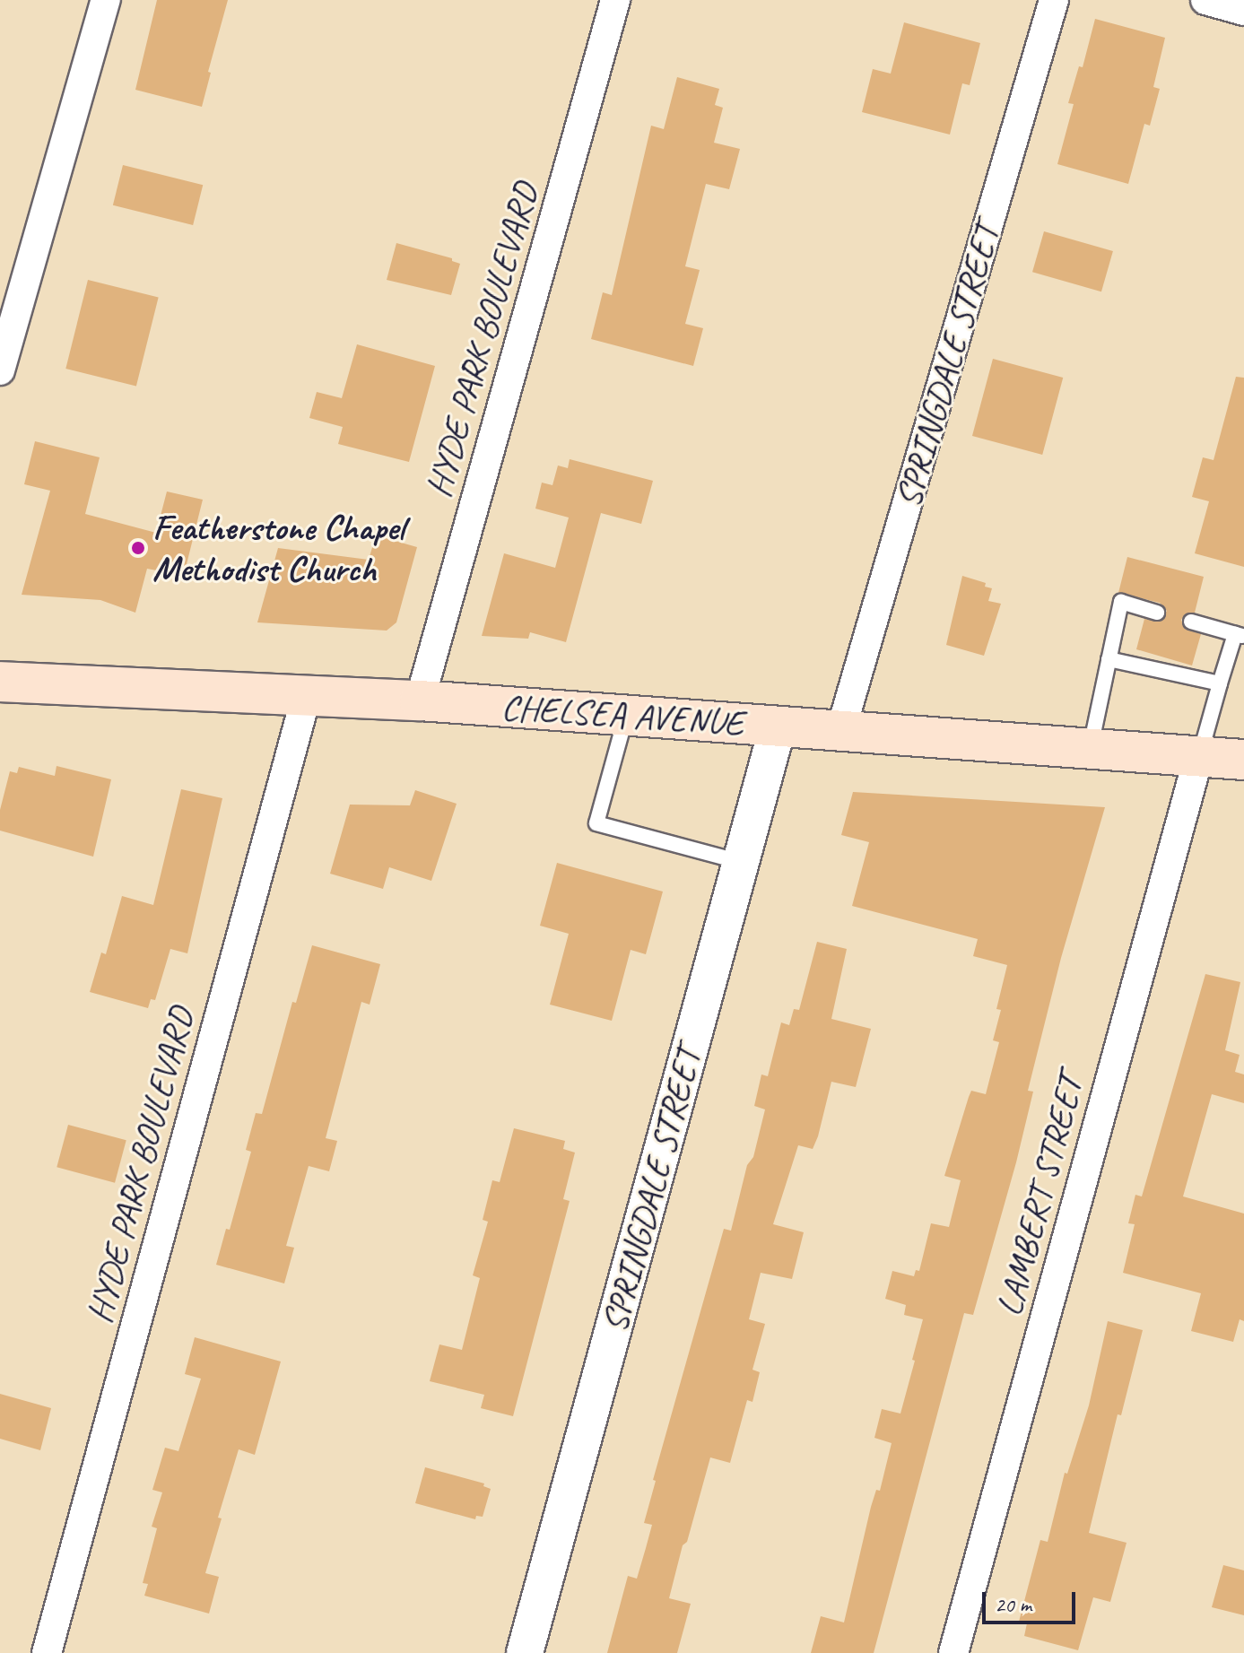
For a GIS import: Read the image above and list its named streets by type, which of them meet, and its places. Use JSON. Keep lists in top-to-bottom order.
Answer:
{
  "streets": {
    "main road": ["CHELSEA AVENUE"],
    "street": ["HYDE PARK BOULEVARD", "SPRINGDALE STREET", "LAMBERT STREET"]
  },
  "crossings": [
    ["HYDE PARK BOULEVARD", "CHELSEA AVENUE"],
    ["SPRINGDALE STREET", "CHELSEA AVENUE"],
    ["CHELSEA AVENUE", "LAMBERT STREET"]
  ],
  "places": ["Featherstone Chapel Methodist Church"],
  "scale_bar": "20 m"
}
